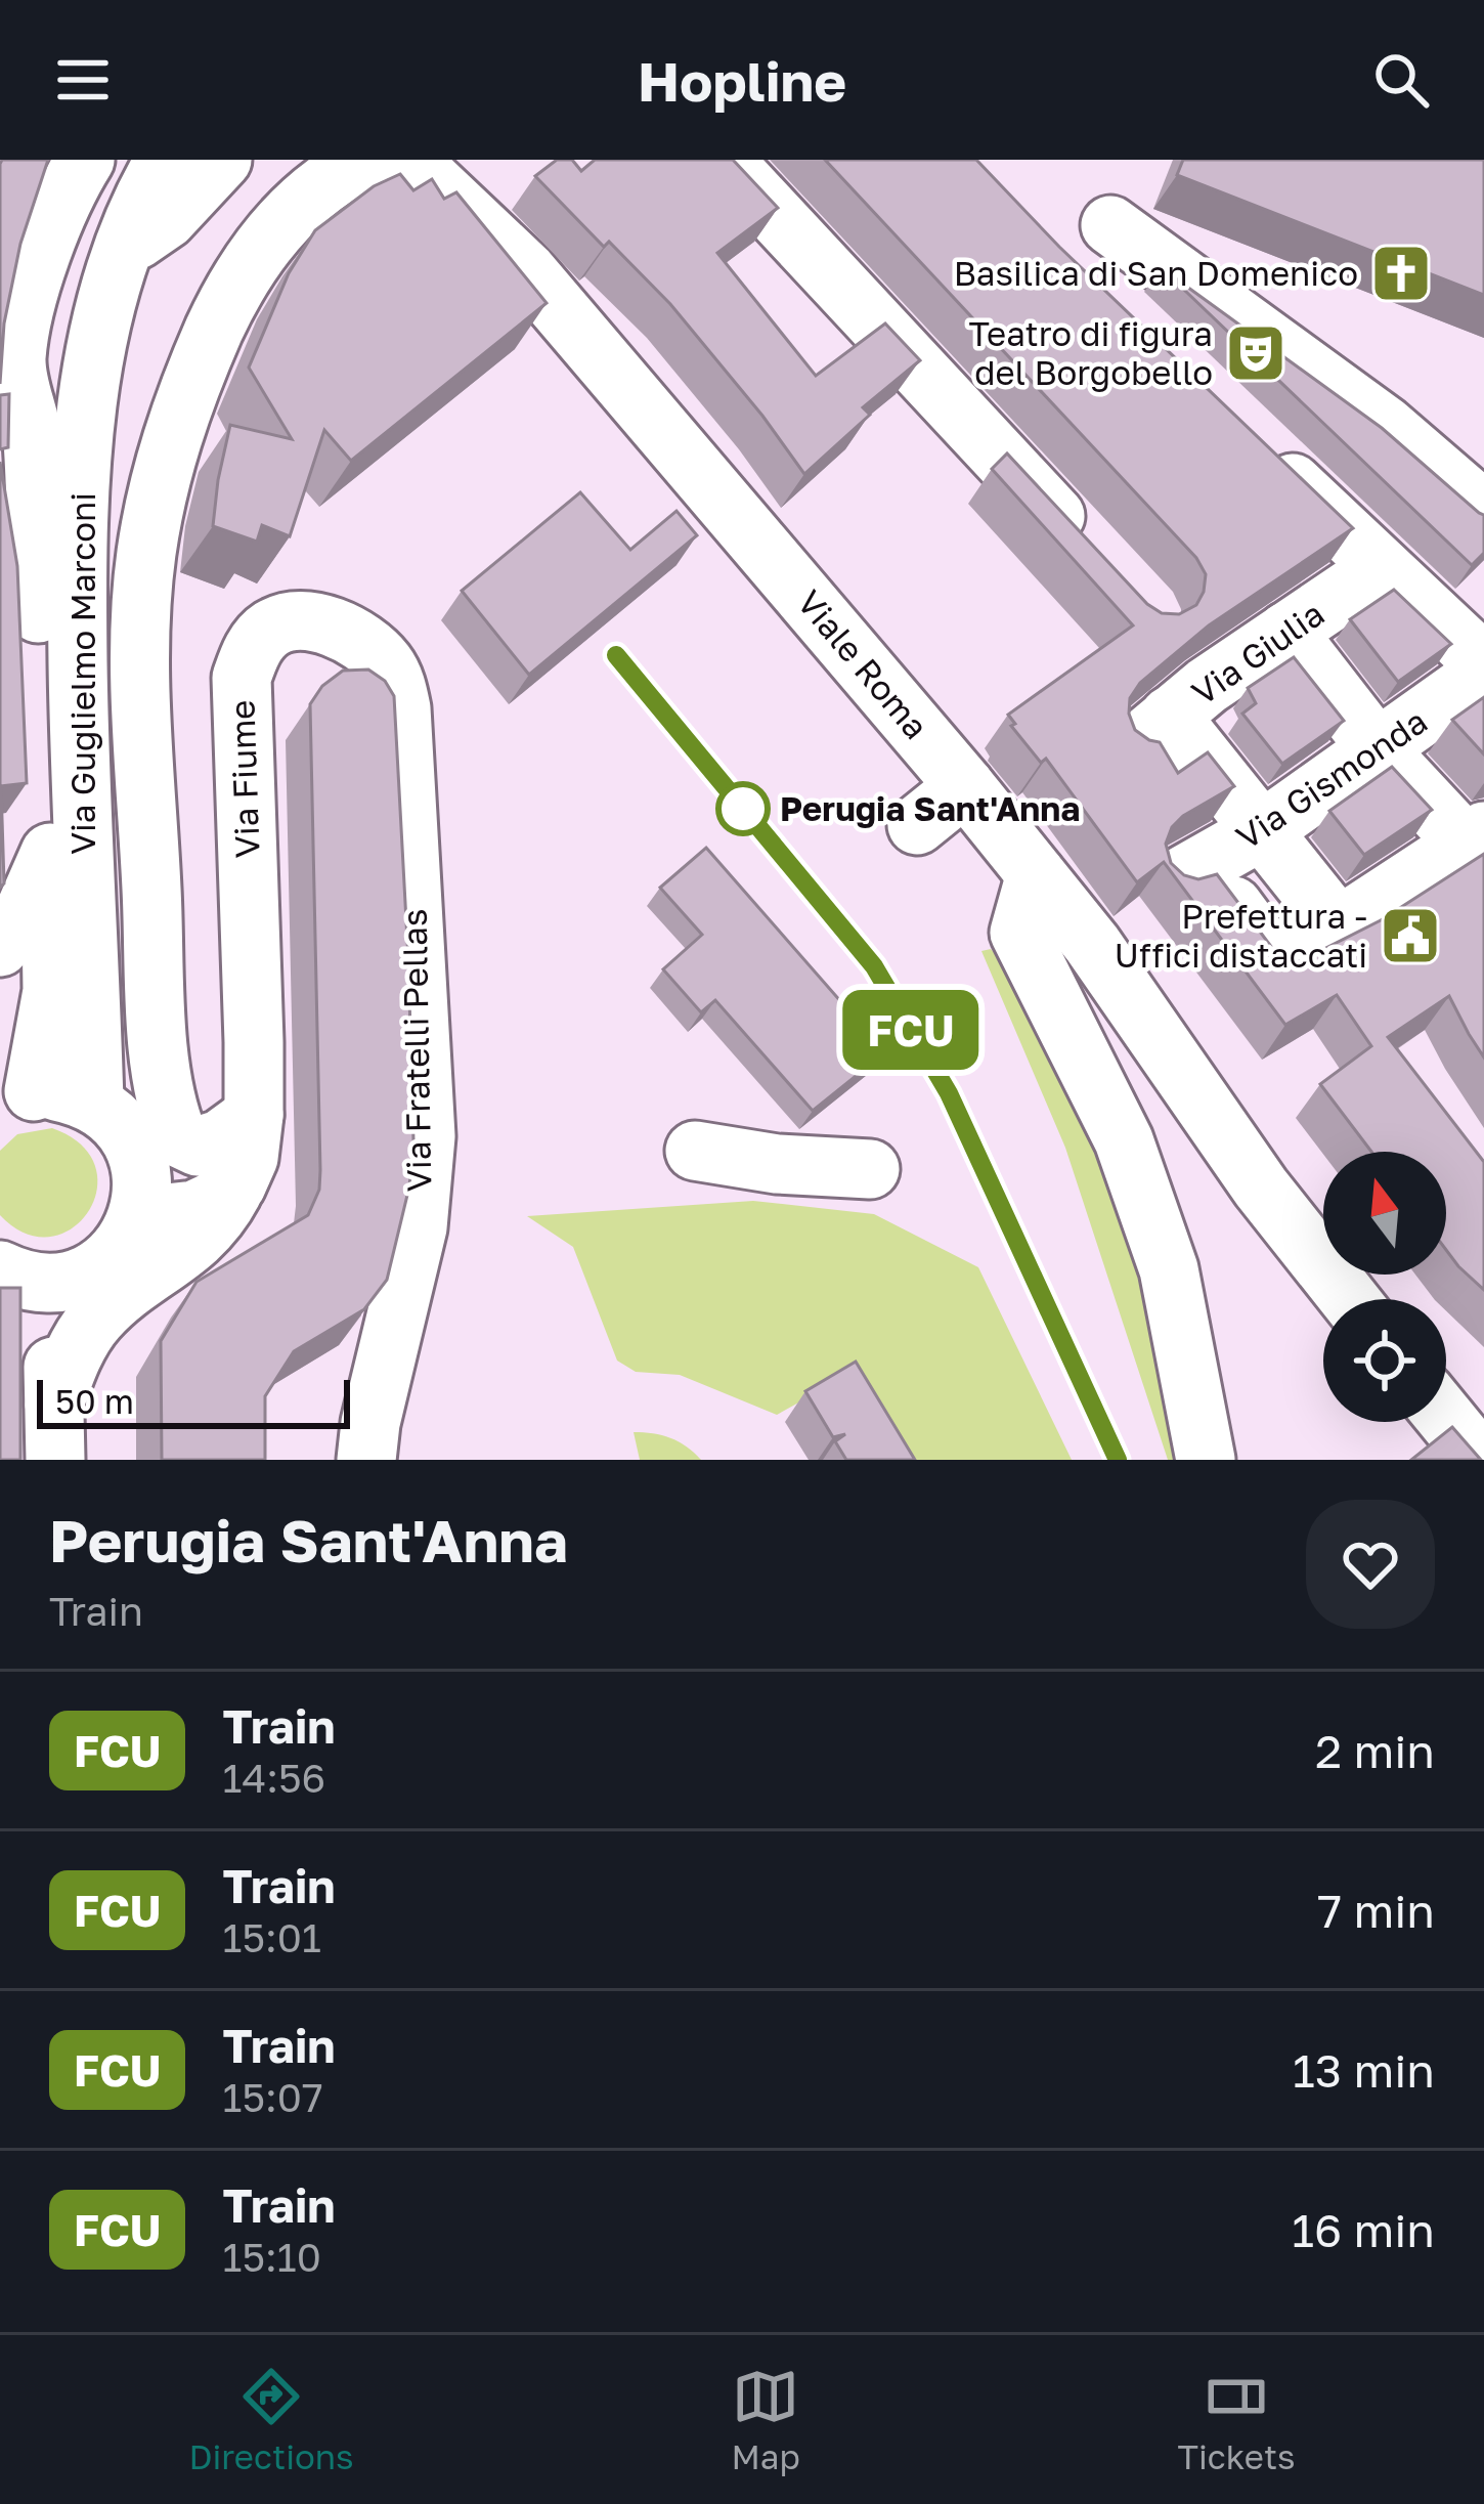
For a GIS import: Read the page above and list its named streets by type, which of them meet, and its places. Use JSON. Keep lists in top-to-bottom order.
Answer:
{
  "streets": {
    "street": [
      "Via Giulia",
      "Viale Roma",
      "Via Guglielmo Marconi",
      "Via Fiume",
      "Via Gismonda",
      "Via Fratelli Pellas"
    ]
  },
  "crossings": [
    ["Via Giulia", "Via Gismonda"],
    ["Via Fiume", "Via Fratelli Pellas"]
  ],
  "places": {
    "church": ["Basilica di San Domenico"],
    "theatre": ["Teatro di figura del Borgobello"],
    "other": ["Perugia Sant'Anna"],
    "public building": ["Prefettura - Uffici distaccati"]
  },
  "scale_bar": "50 m",
  "north": "top",
  "page": {
    "header": "Hopline",
    "on_map": "FCU",
    "scale": "50 m",
    "heading": ["Perugia Sant'Anna", "Train"],
    "list": [
      {
        "mark": "FCU",
        "name": "Train",
        "note": "14:56",
        "value": "2 min"
      },
      {
        "mark": "FCU",
        "name": "Train",
        "note": "15:01",
        "value": "7 min"
      },
      {
        "mark": "FCU",
        "name": "Train",
        "note": "15:07",
        "value": "13 min"
      },
      {
        "mark": "FCU",
        "name": "Train",
        "note": "15:10",
        "value": "16 min"
      }
    ],
    "tabs": ["Directions", "Map", "Tickets"]
  }
}
